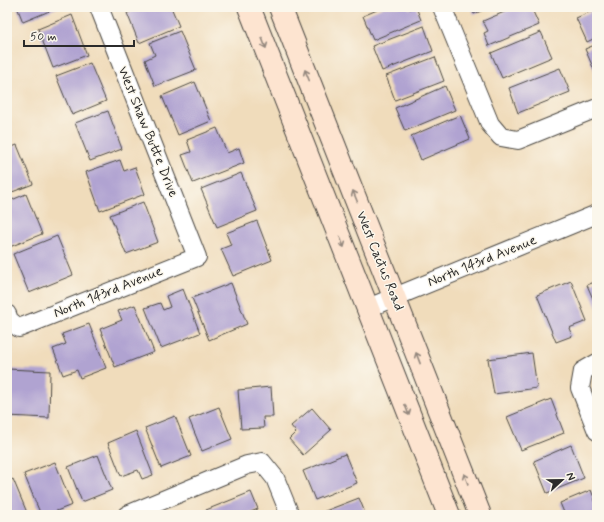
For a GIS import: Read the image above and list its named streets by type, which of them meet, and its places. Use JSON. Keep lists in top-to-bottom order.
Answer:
{
  "streets": {
    "main road": ["West Cactus Road"],
    "street": ["West Shaw Butte Drive", "North 143rd Avenue"]
  },
  "crossings": [
    ["West Shaw Butte Drive", "North 143rd Avenue"],
    ["West Cactus Road", "North 143rd Avenue"]
  ],
  "scale_bar": "50 m",
  "north": "right"
}
